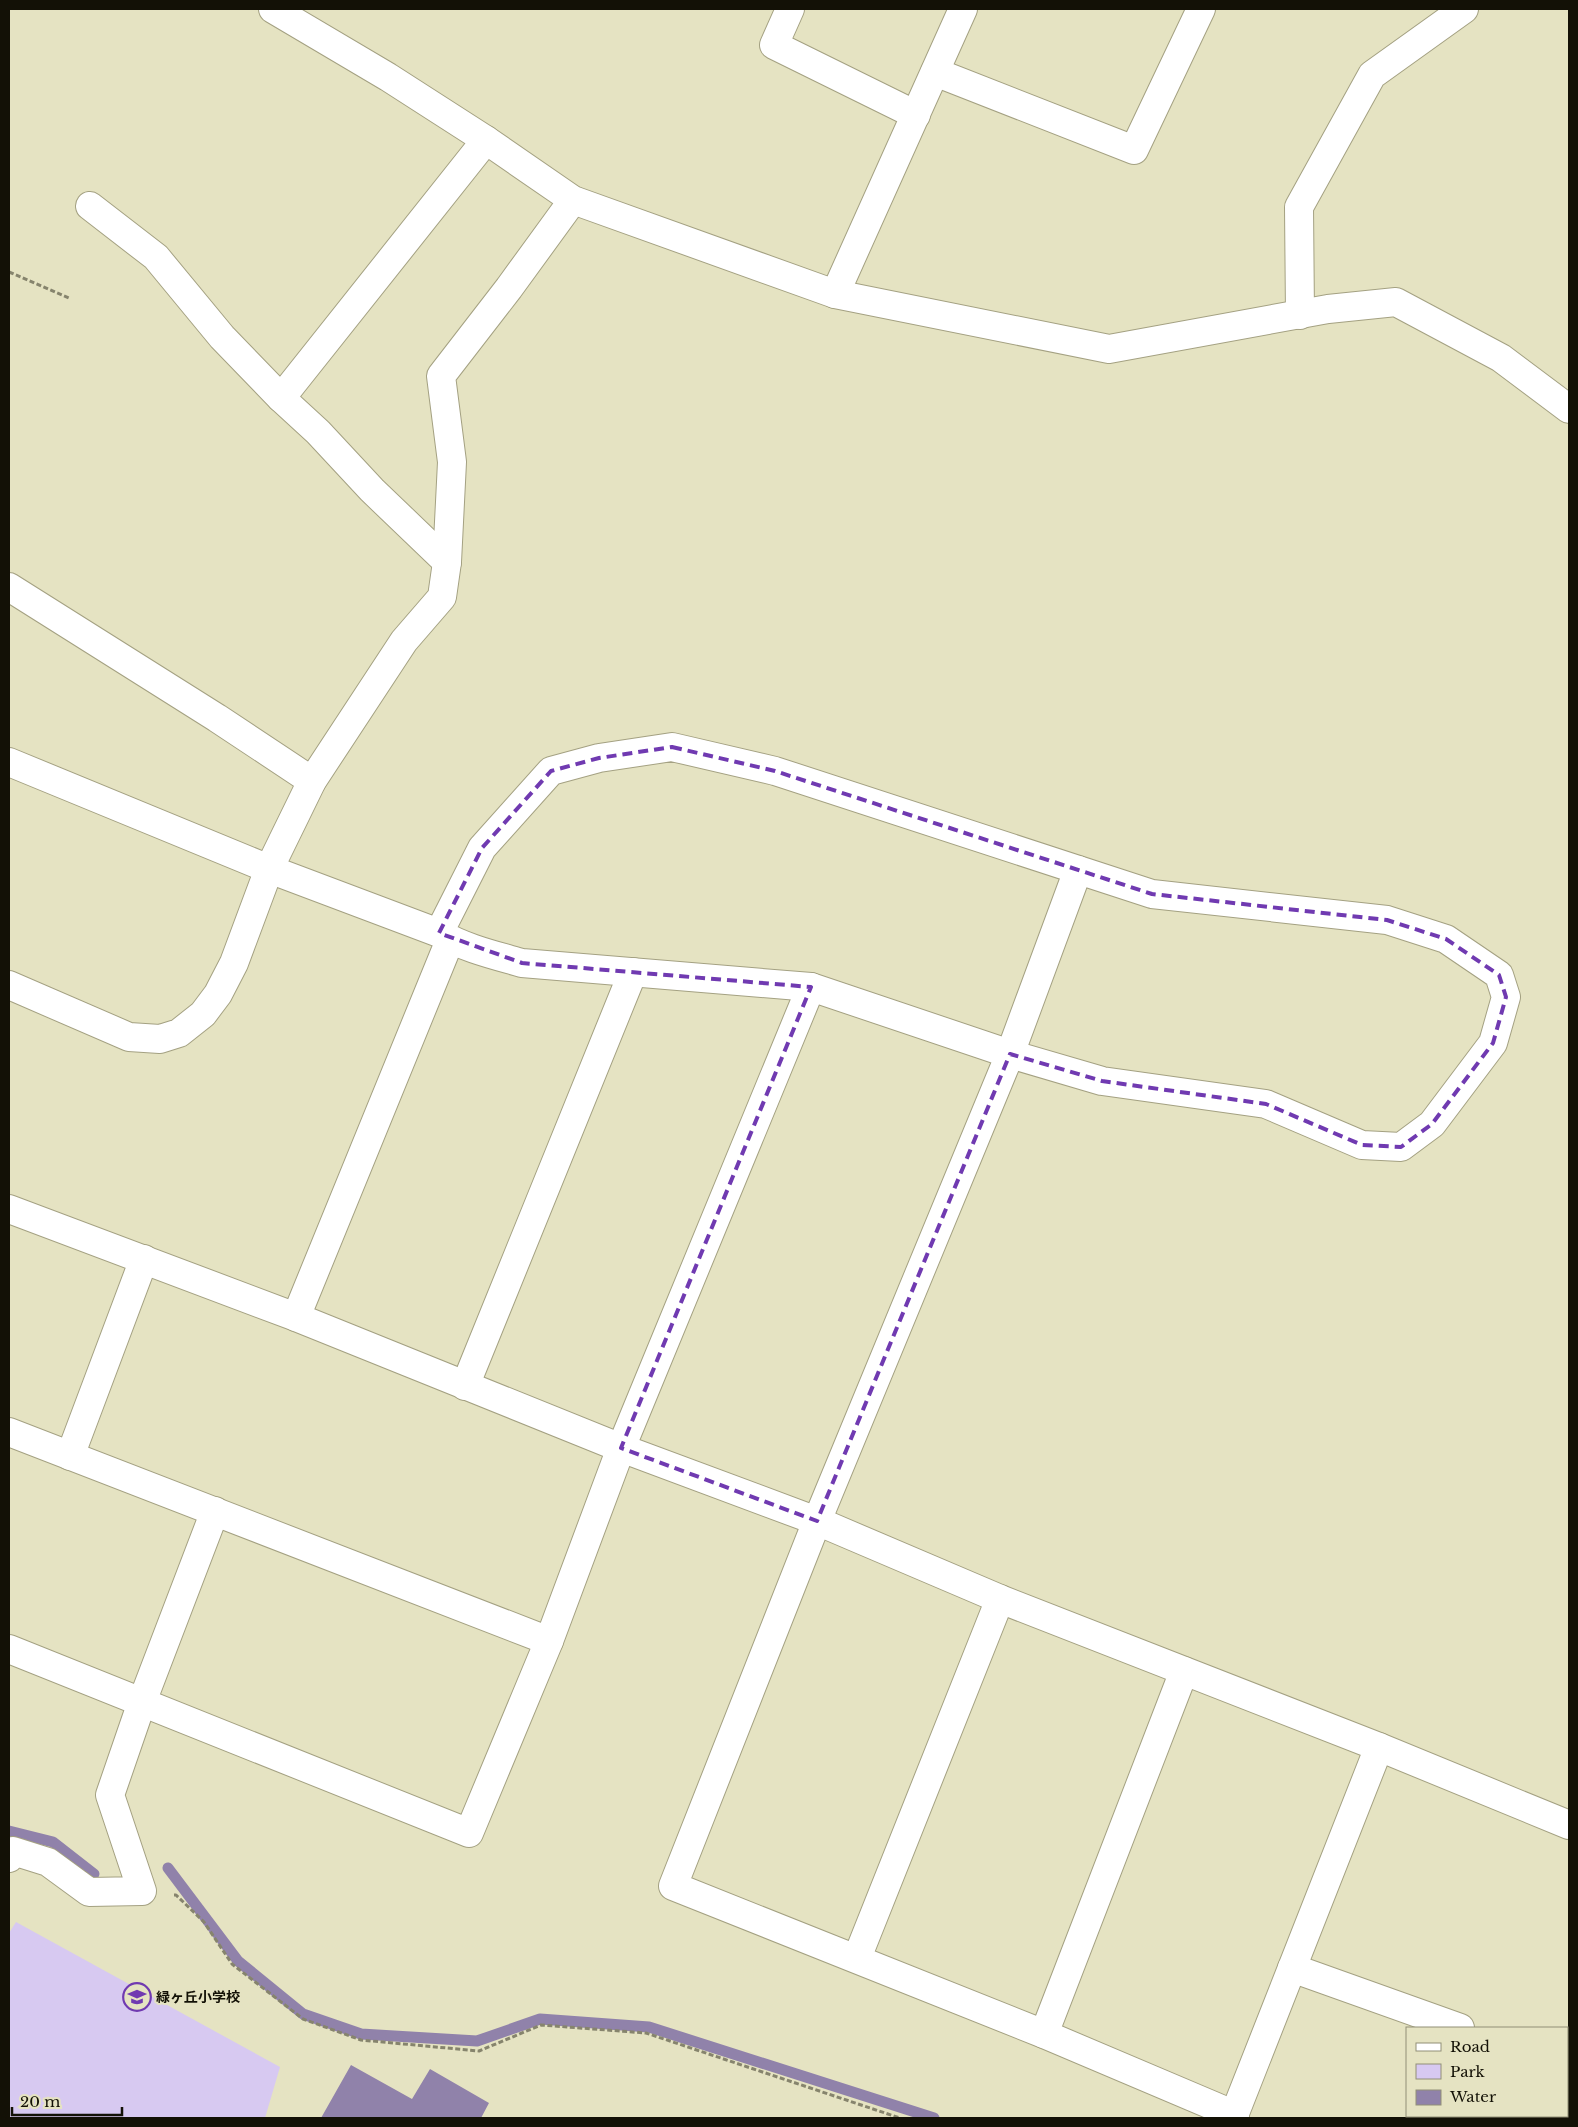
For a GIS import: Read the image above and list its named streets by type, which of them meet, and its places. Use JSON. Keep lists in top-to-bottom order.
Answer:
{
  "places": {
    "school or university": ["緑ヶ丘小学校"]
  },
  "legend": ["Road", "Park", "Water"],
  "scale_bar": "20 m"
}
